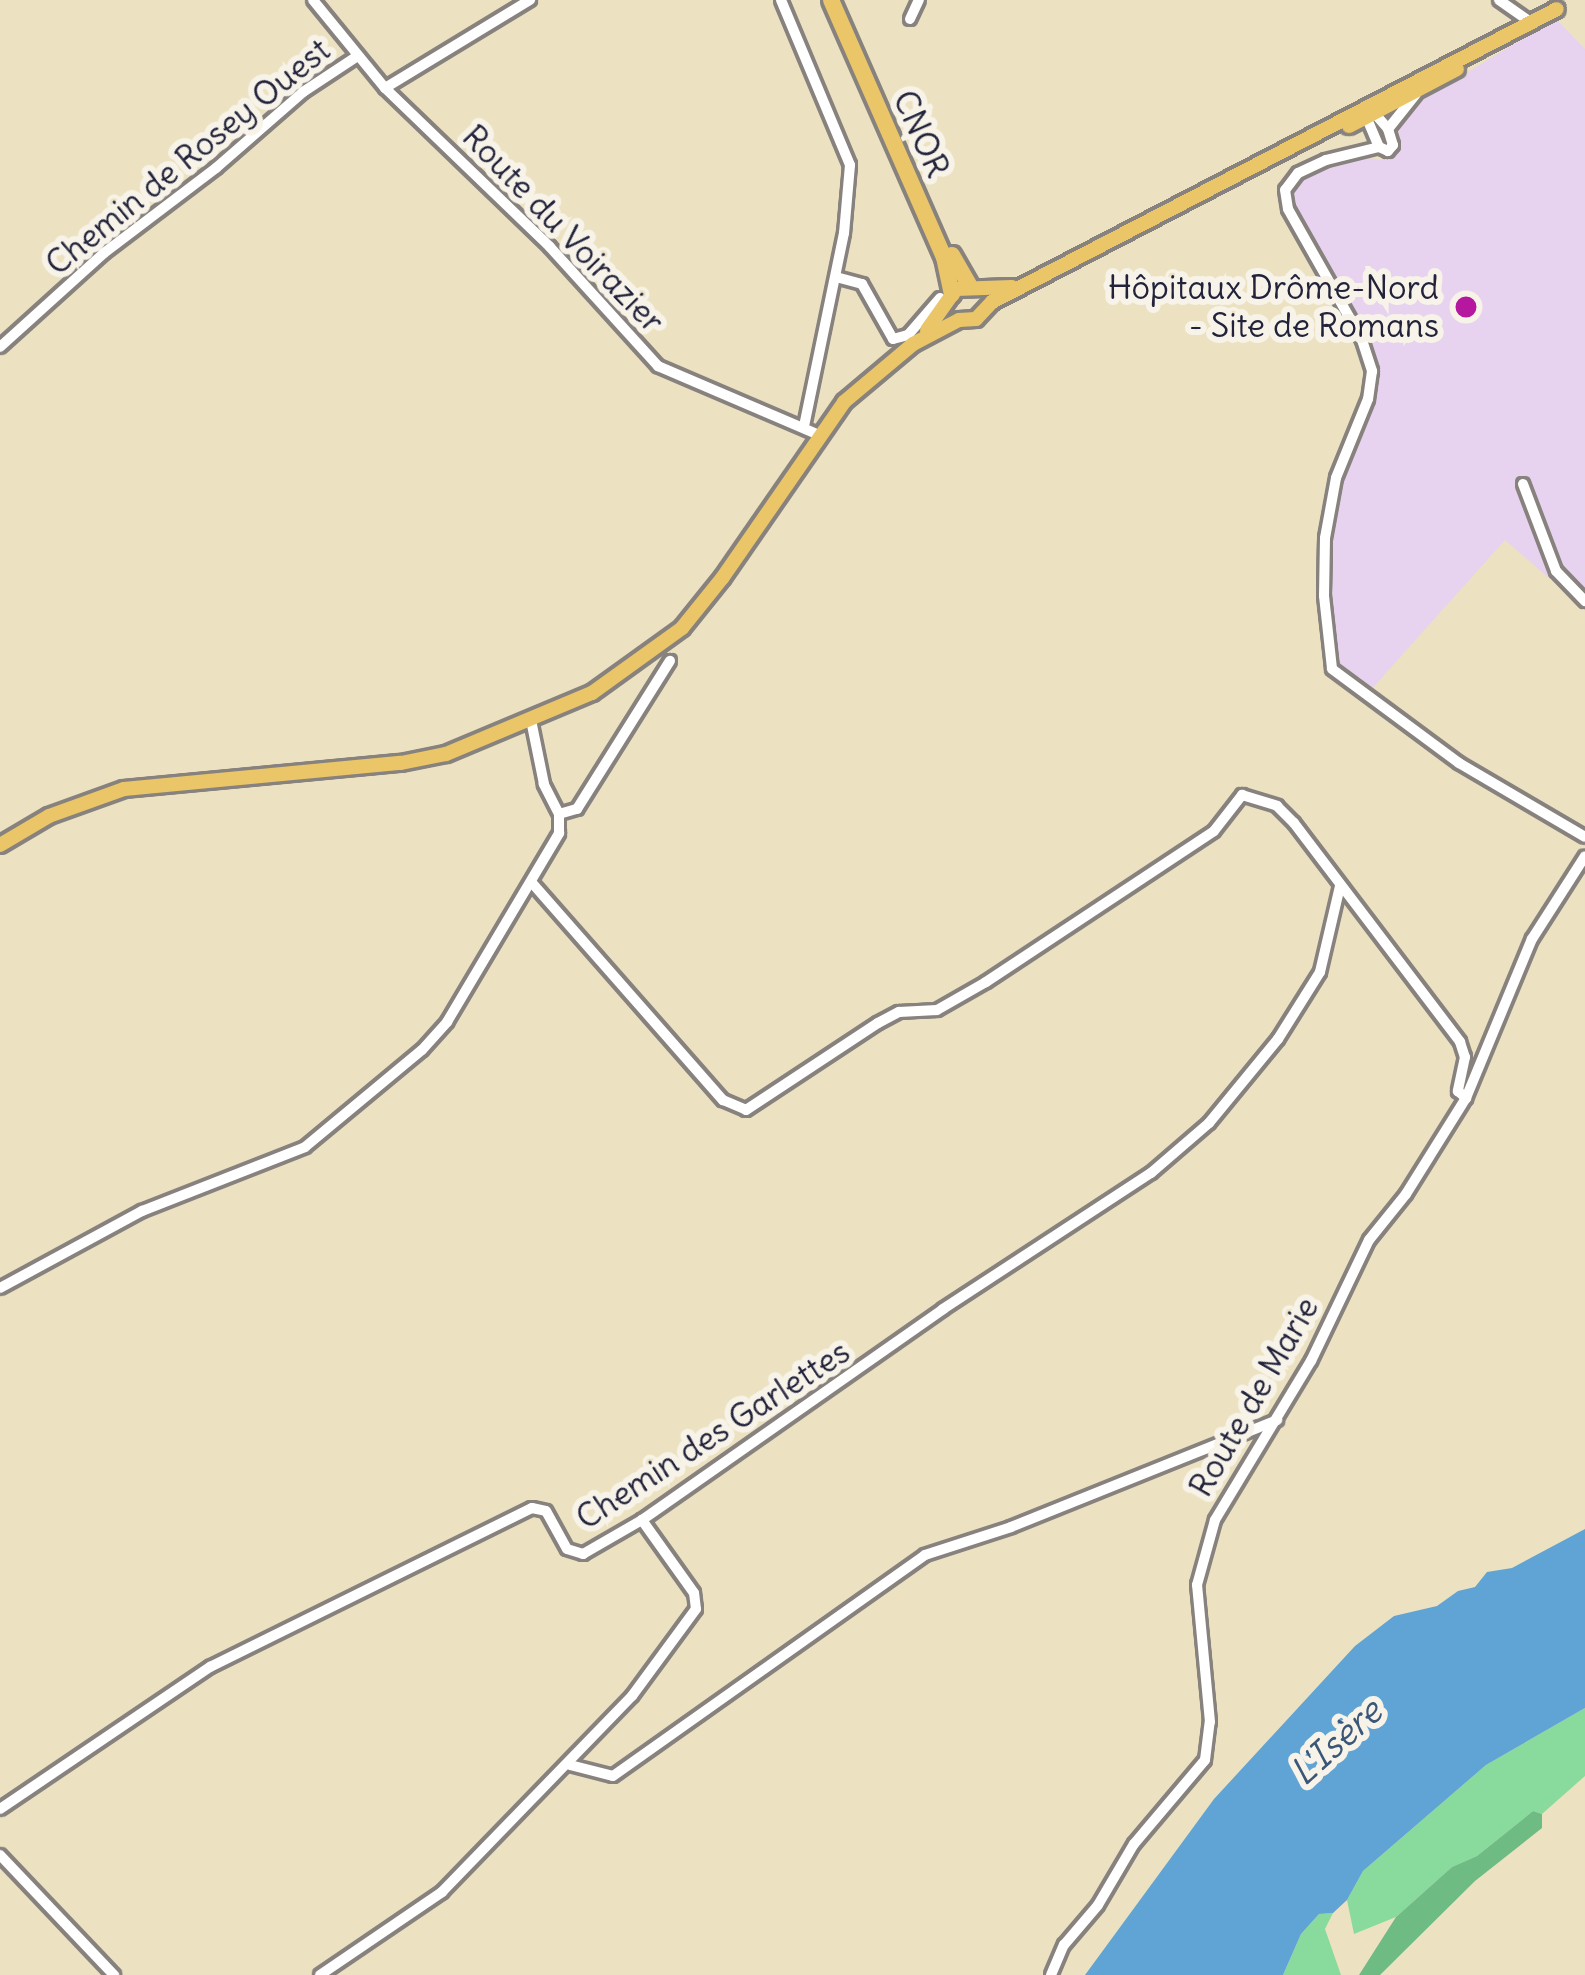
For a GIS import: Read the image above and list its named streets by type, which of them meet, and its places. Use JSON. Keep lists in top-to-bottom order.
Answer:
{
  "streets": {
    "highway": ["CNOR"],
    "street": [
      "Chemin de Rosey Ouest",
      "Route du Voirazier",
      "Route de Marie",
      "Chemin des Garlettes"
    ]
  },
  "crossings": [
    ["Chemin de Rosey Ouest", "Route du Voirazier"]
  ],
  "water": ["L'Isère"],
  "places": ["Hôpitaux Drôme-Nord - Site de Romans"]
}
